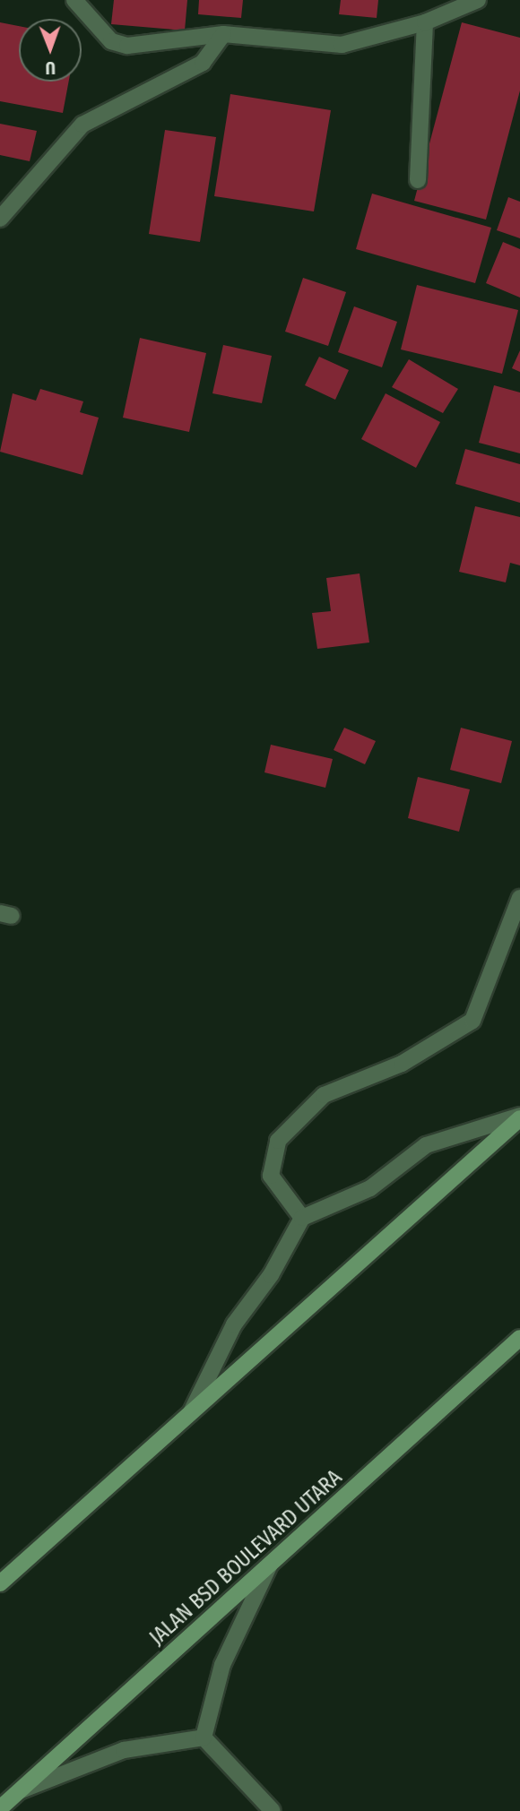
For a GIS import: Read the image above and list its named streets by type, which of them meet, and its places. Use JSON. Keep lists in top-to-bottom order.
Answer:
{
  "streets": {
    "main road": ["JALAN BSD BOULEVARD UTARA"]
  },
  "north": "bottom"
}
